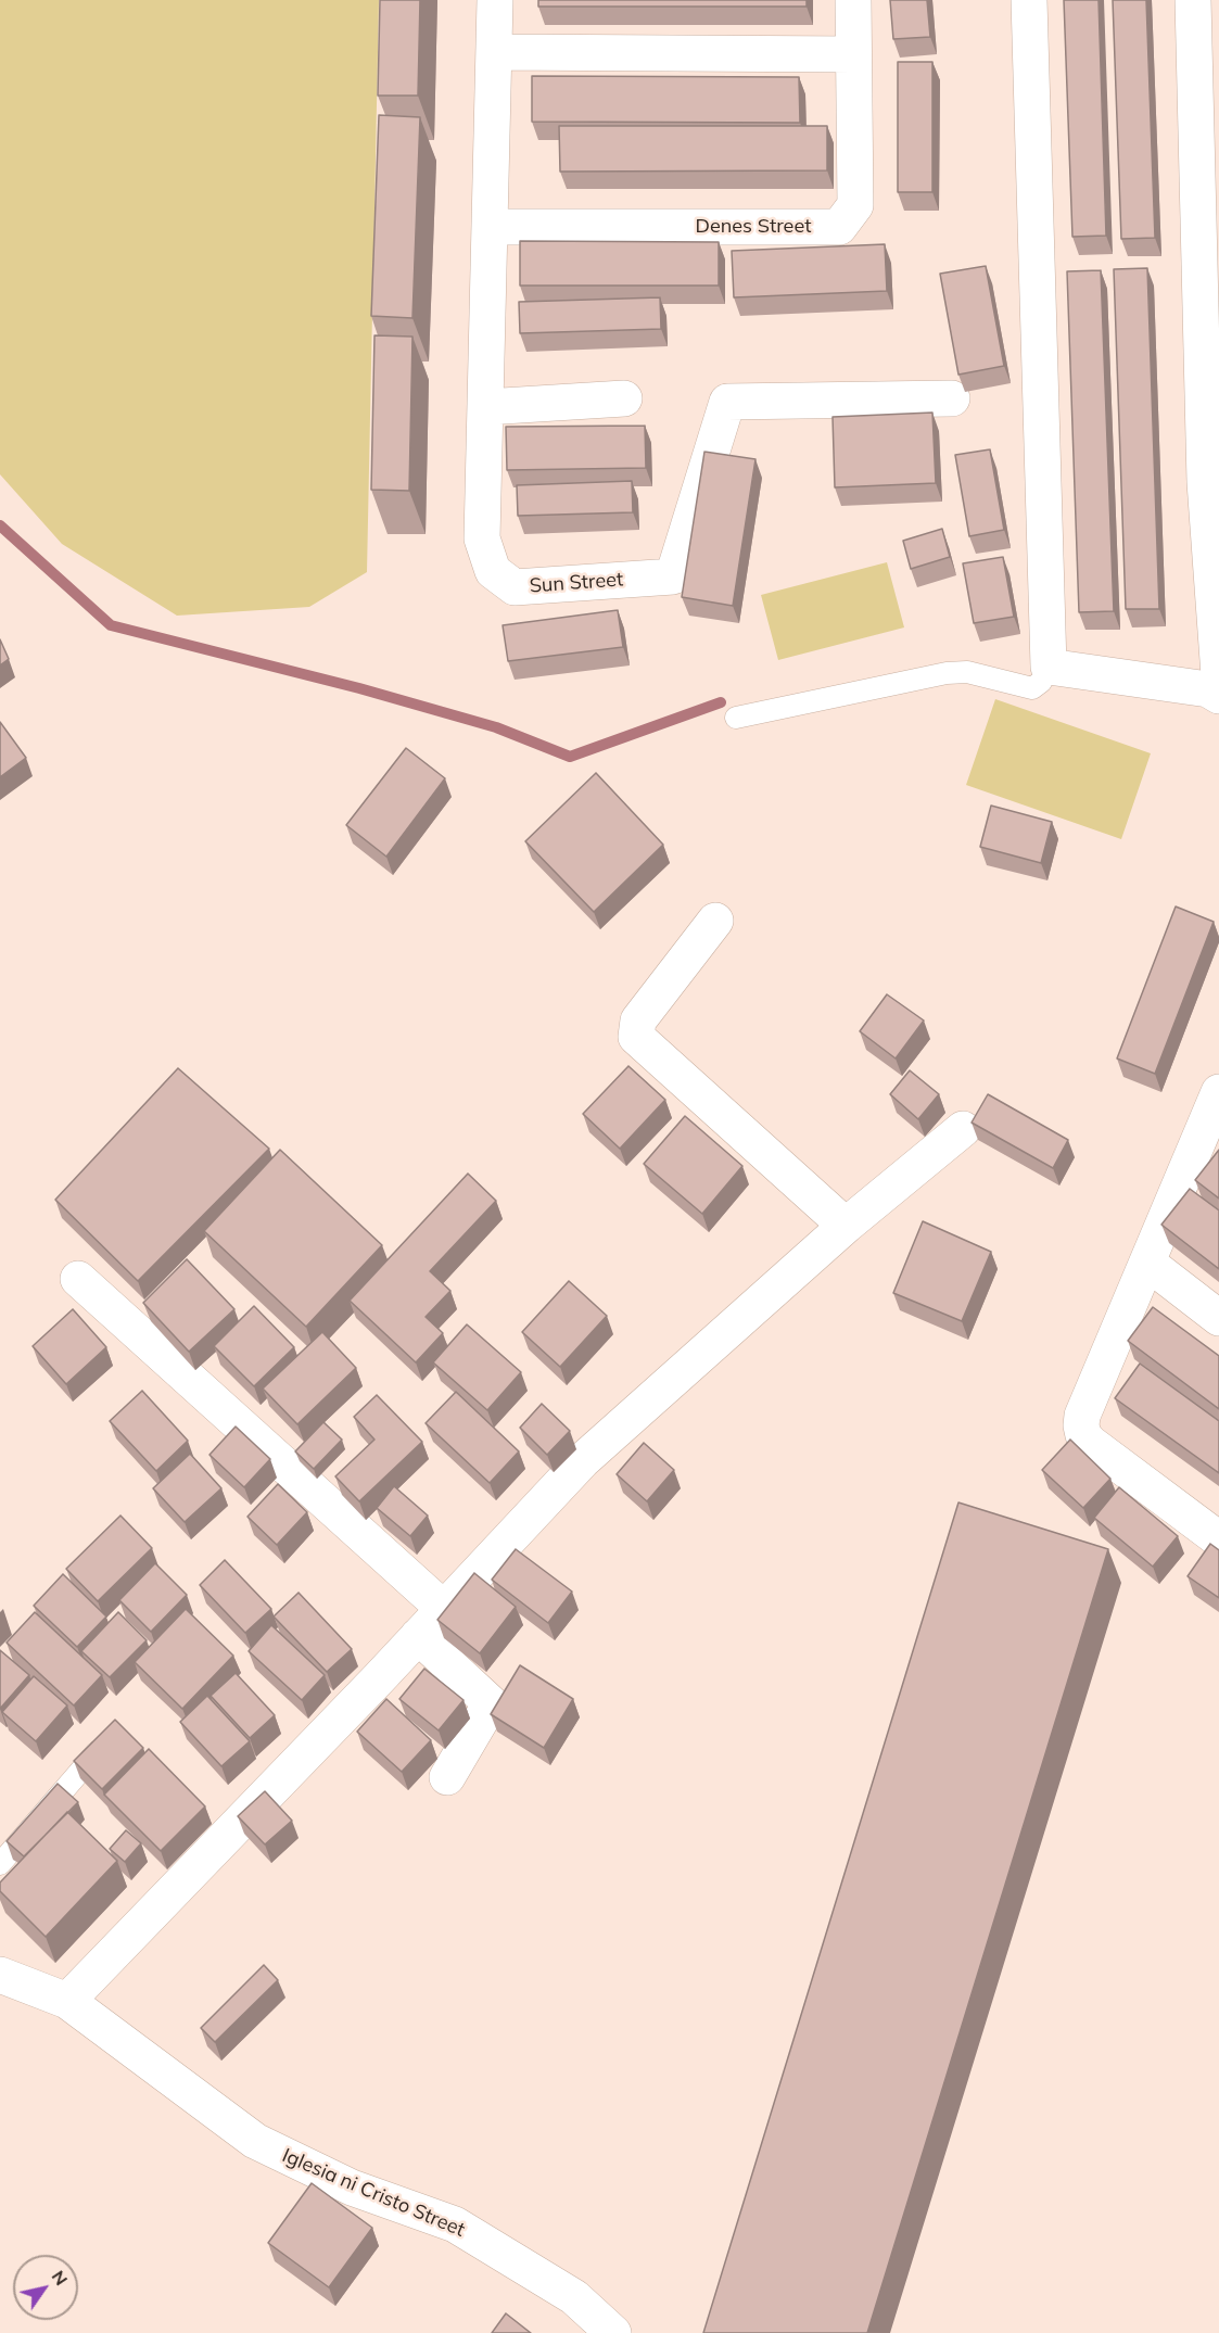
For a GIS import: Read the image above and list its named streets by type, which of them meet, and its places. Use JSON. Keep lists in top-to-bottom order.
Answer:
{
  "streets": {
    "street": ["Denes Street", "Sun Street", "Iglesia ni Cristo Street"]
  },
  "crossings": [
    ["Denes Street", "Sun Street"]
  ],
  "north": "top right"
}
